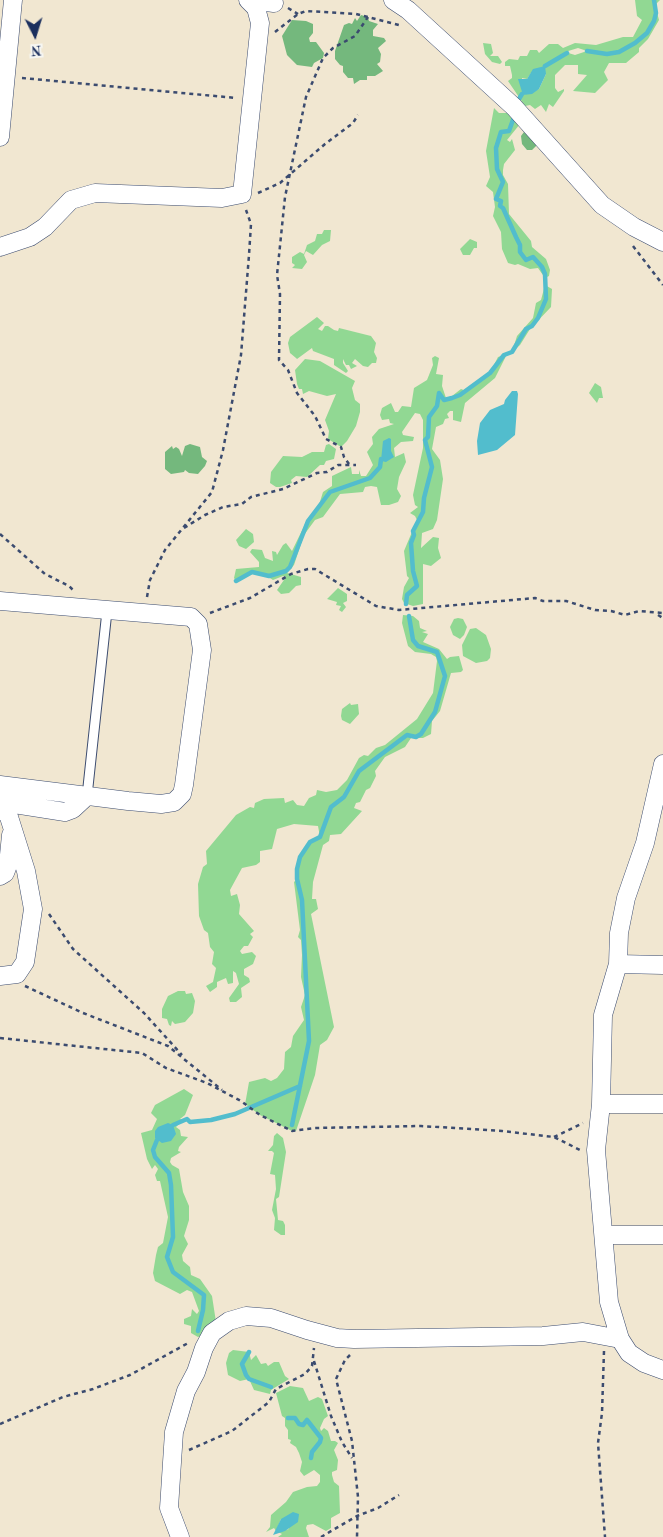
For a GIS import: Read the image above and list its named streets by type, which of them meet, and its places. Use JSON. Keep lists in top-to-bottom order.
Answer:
{
  "north": "bottom"
}
